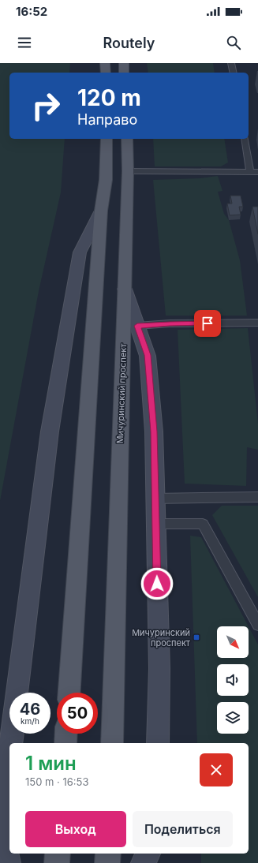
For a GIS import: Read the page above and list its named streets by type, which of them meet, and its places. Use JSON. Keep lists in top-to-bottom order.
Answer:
{
  "streets": {
    "main road": ["Мичуринский проспект"]
  },
  "places": {
    "transit": ["Мичуринский проспект"]
  },
  "north": "bottom right",
  "page": {
    "status": "16:52",
    "header": "Routely",
    "turn": ["120 m", "Направо"],
    "speed": "46 km/h",
    "limit": "50",
    "heading": ["1 мин", "150 m · 16:53"],
    "buttons": ["Выход", "Поделиться"]
  }
}
